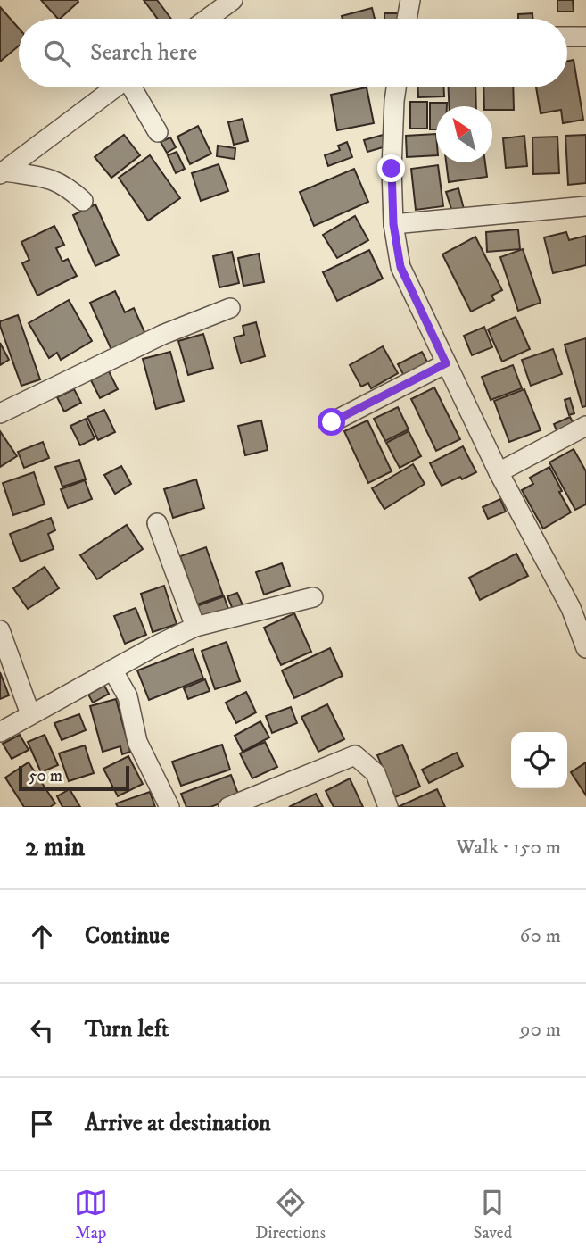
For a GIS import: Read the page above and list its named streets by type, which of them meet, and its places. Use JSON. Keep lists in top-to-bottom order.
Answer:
{
  "scale_bar": "50 m",
  "north": "top left",
  "page": {
    "search": "Search here",
    "scale": "50 m",
    "heading": ["2 min", "Walk · 150 m"],
    "list": [
      ["Continue", "60 m"],
      ["Turn left", "90 m"],
      "Arrive at destination"
    ],
    "nav": ["Map", "Directions", "Saved"]
  }
}
